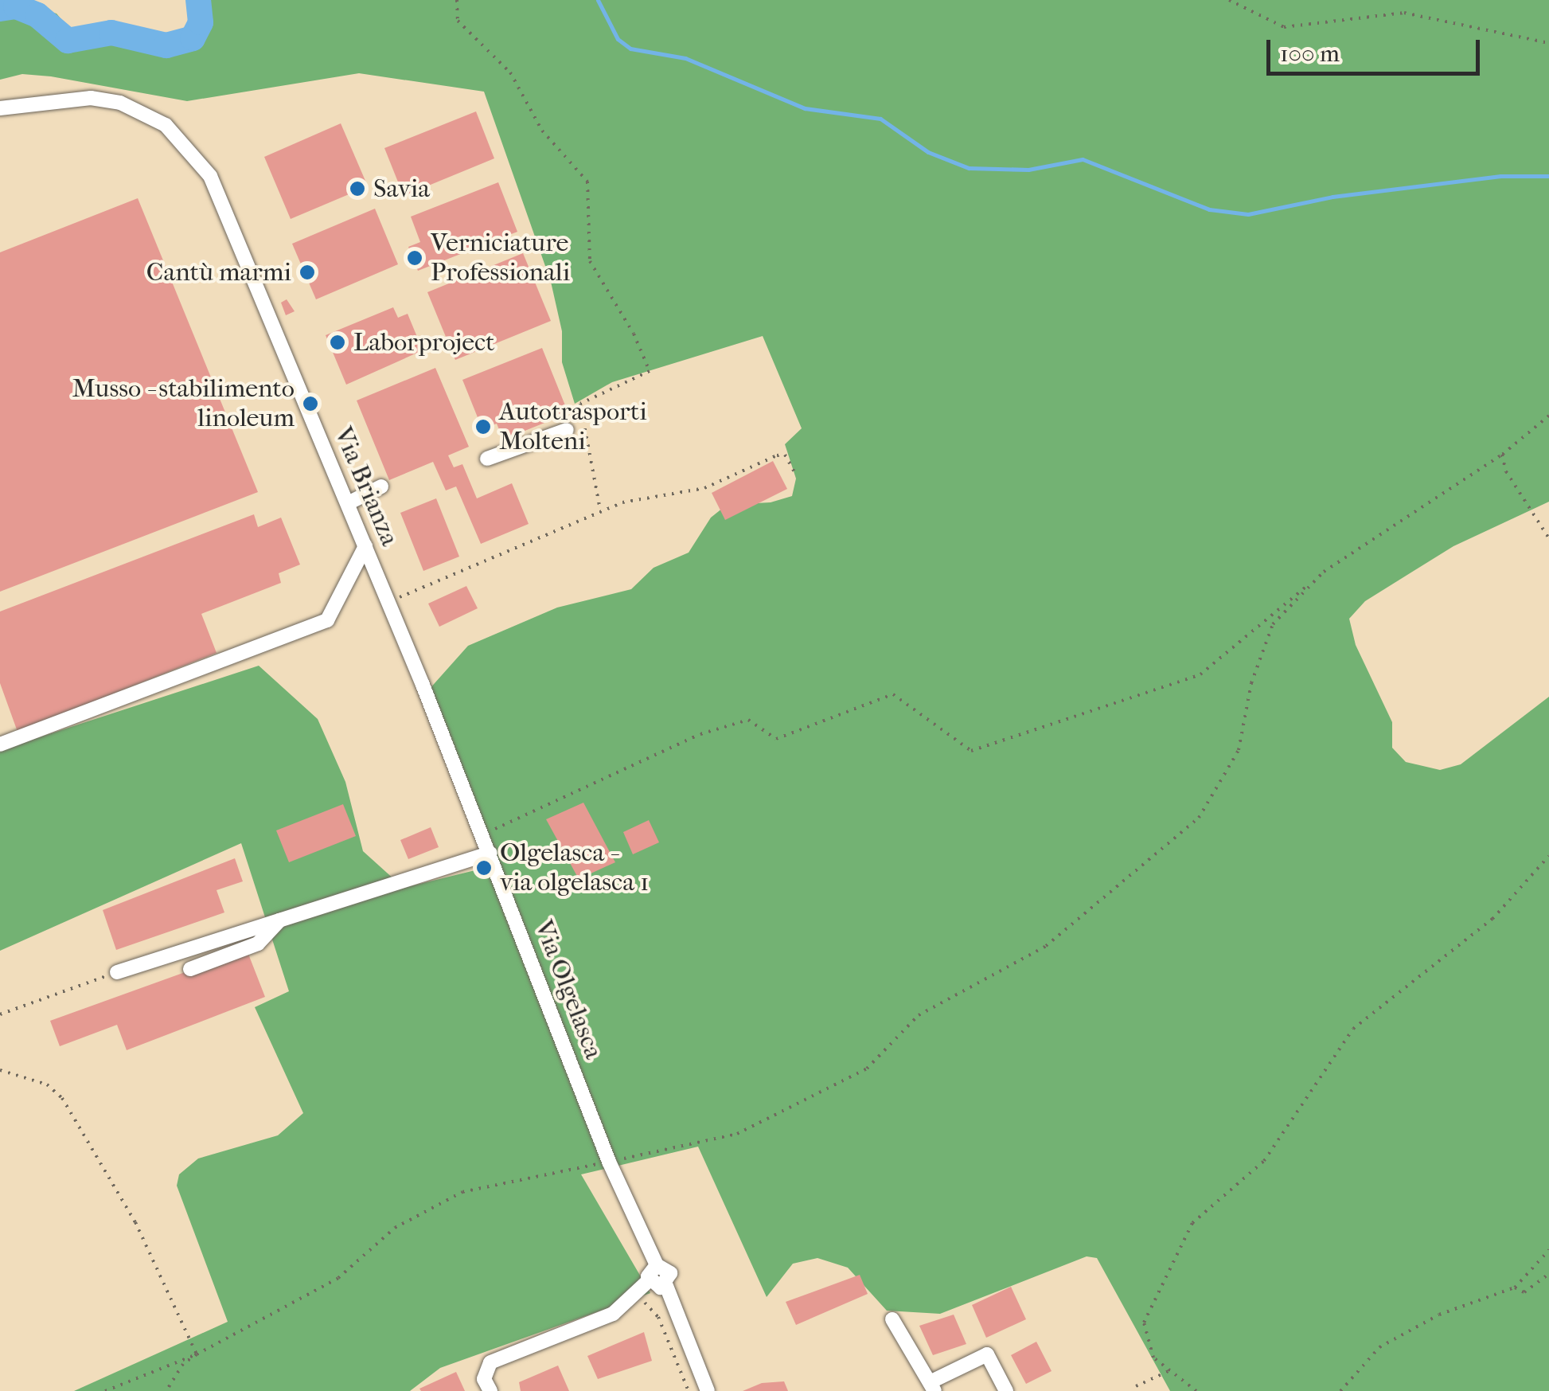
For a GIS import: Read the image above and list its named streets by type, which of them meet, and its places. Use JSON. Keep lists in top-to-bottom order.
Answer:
{
  "streets": {
    "street": ["Via Brianza", "Via Olgelasca"]
  },
  "crossings": [
    ["Via Brianza", "Via Olgelasca"]
  ],
  "places": [
    "Savia",
    "Verniciature Professionali",
    "Cantù marmi",
    "Laborproject",
    "Musso - stabilimento linoleum",
    "Autotrasporti Molteni",
    "Olgelasca - via olgelasca 1"
  ],
  "scale_bar": "100 m"
}
